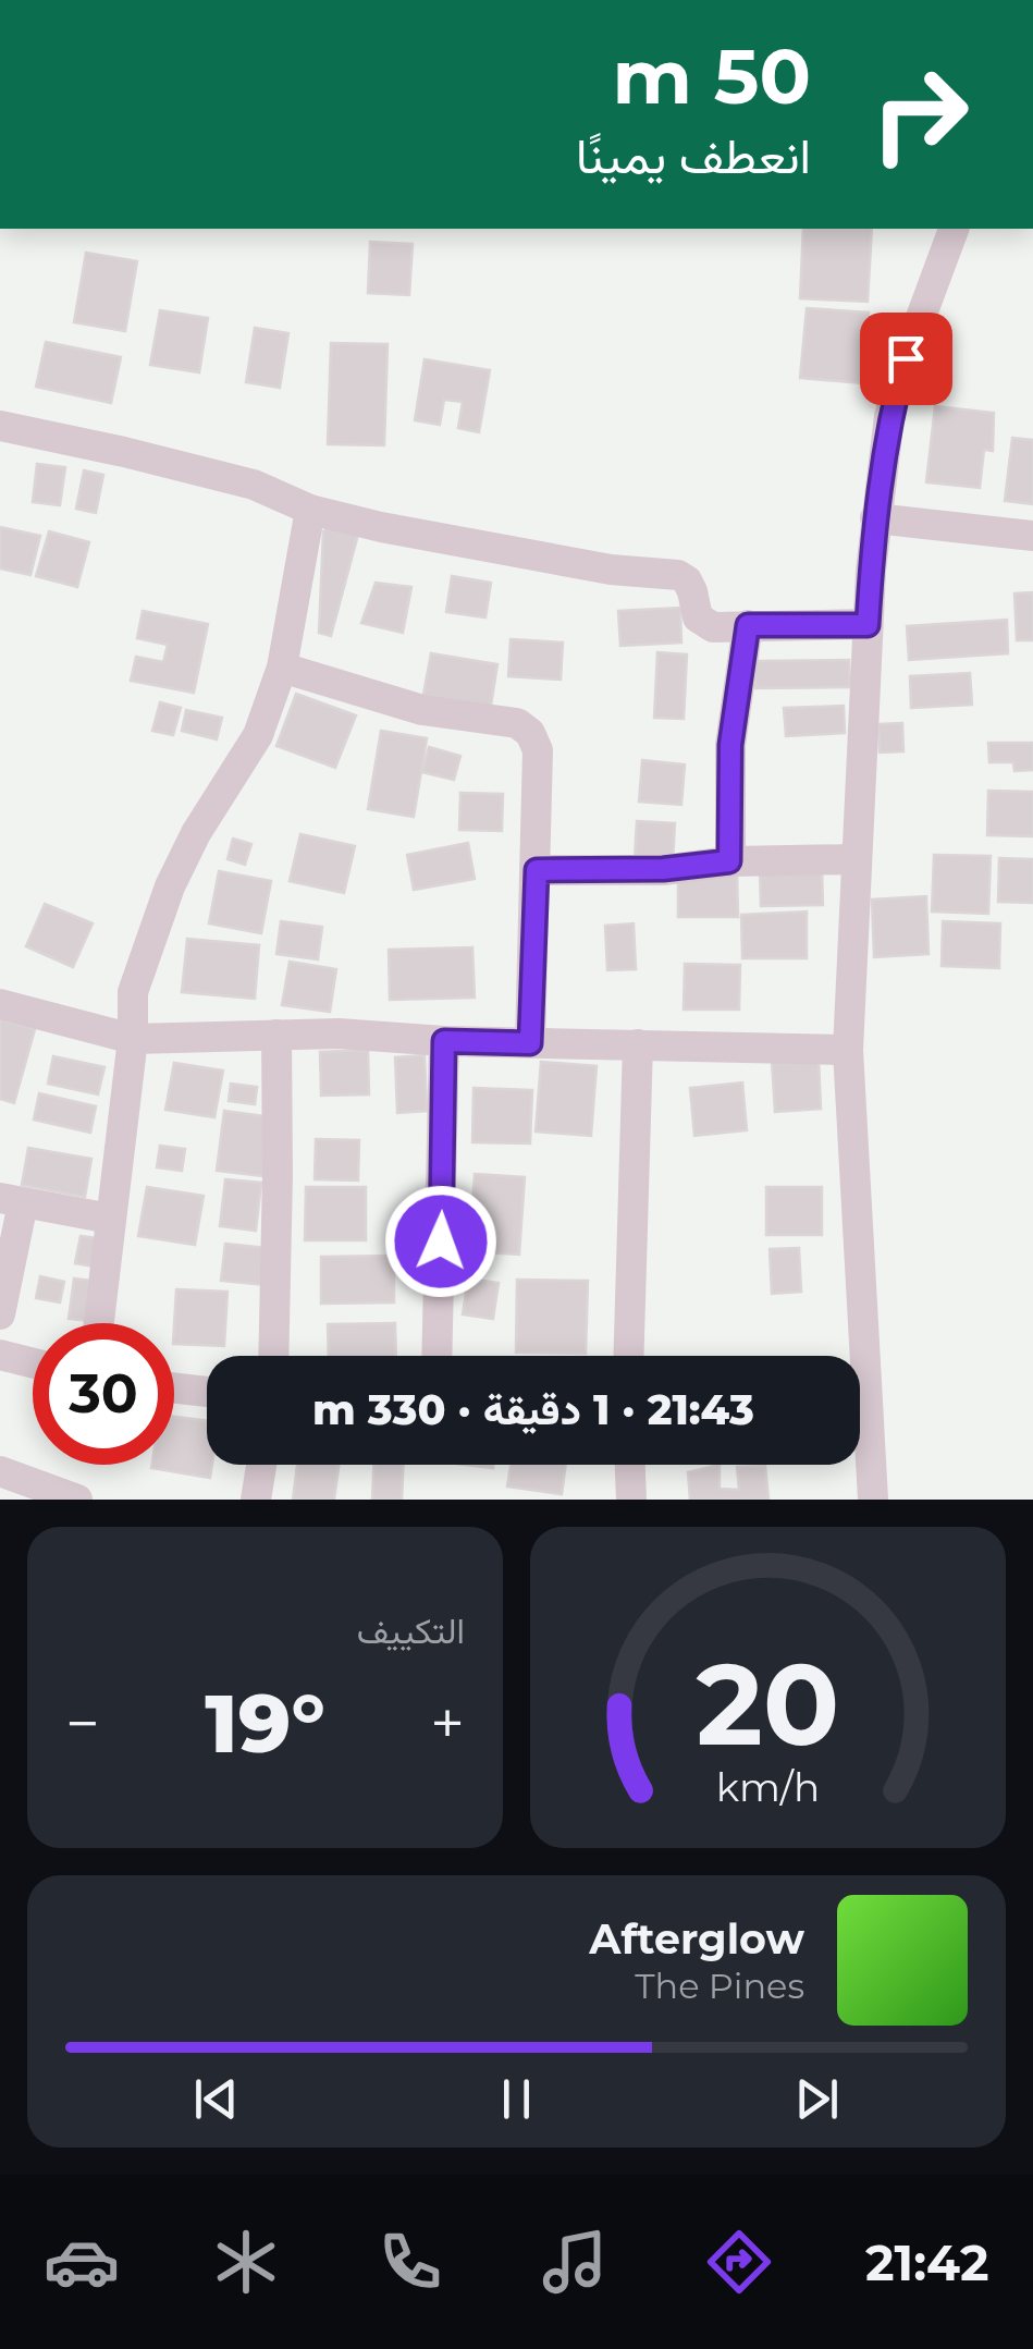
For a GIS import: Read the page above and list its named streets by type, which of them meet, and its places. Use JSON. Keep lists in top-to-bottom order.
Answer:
{
  "page": {
    "turn": ["50 m", "انعطف يمينًا"],
    "limit": "30",
    "trip": "21:43 · 1 دقيقة · 330 m",
    "tile": "التكييف",
    "heat": ["−", "19°", "+"],
    "song": ["Afterglow", "The Pines"],
    "tabs": "21:42",
    "gauge": ["20", "km/h"]
  }
}
